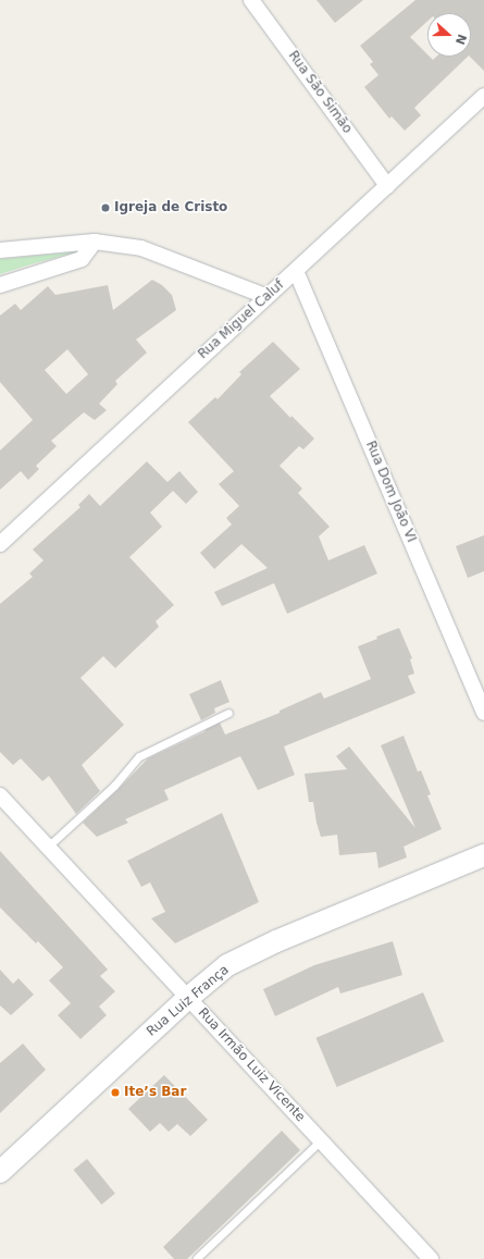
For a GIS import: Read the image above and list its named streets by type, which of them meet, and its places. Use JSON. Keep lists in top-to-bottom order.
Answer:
{
  "streets": {
    "main road": ["Rua Luiz França"],
    "street": [
      "Rua São Simão",
      "Rua Miguel Caluf",
      "Rua Dom João VI",
      "Rua Irmão Luiz Vicente"
    ]
  },
  "crossings": [
    ["Rua São Simão", "Rua Miguel Caluf"],
    ["Rua Miguel Caluf", "Rua Dom João VI"],
    ["Rua Luiz França", "Rua Irmão Luiz Vicente"]
  ],
  "places": ["Igreja de Cristo", "Ite’s Bar"],
  "north": "right"
}
